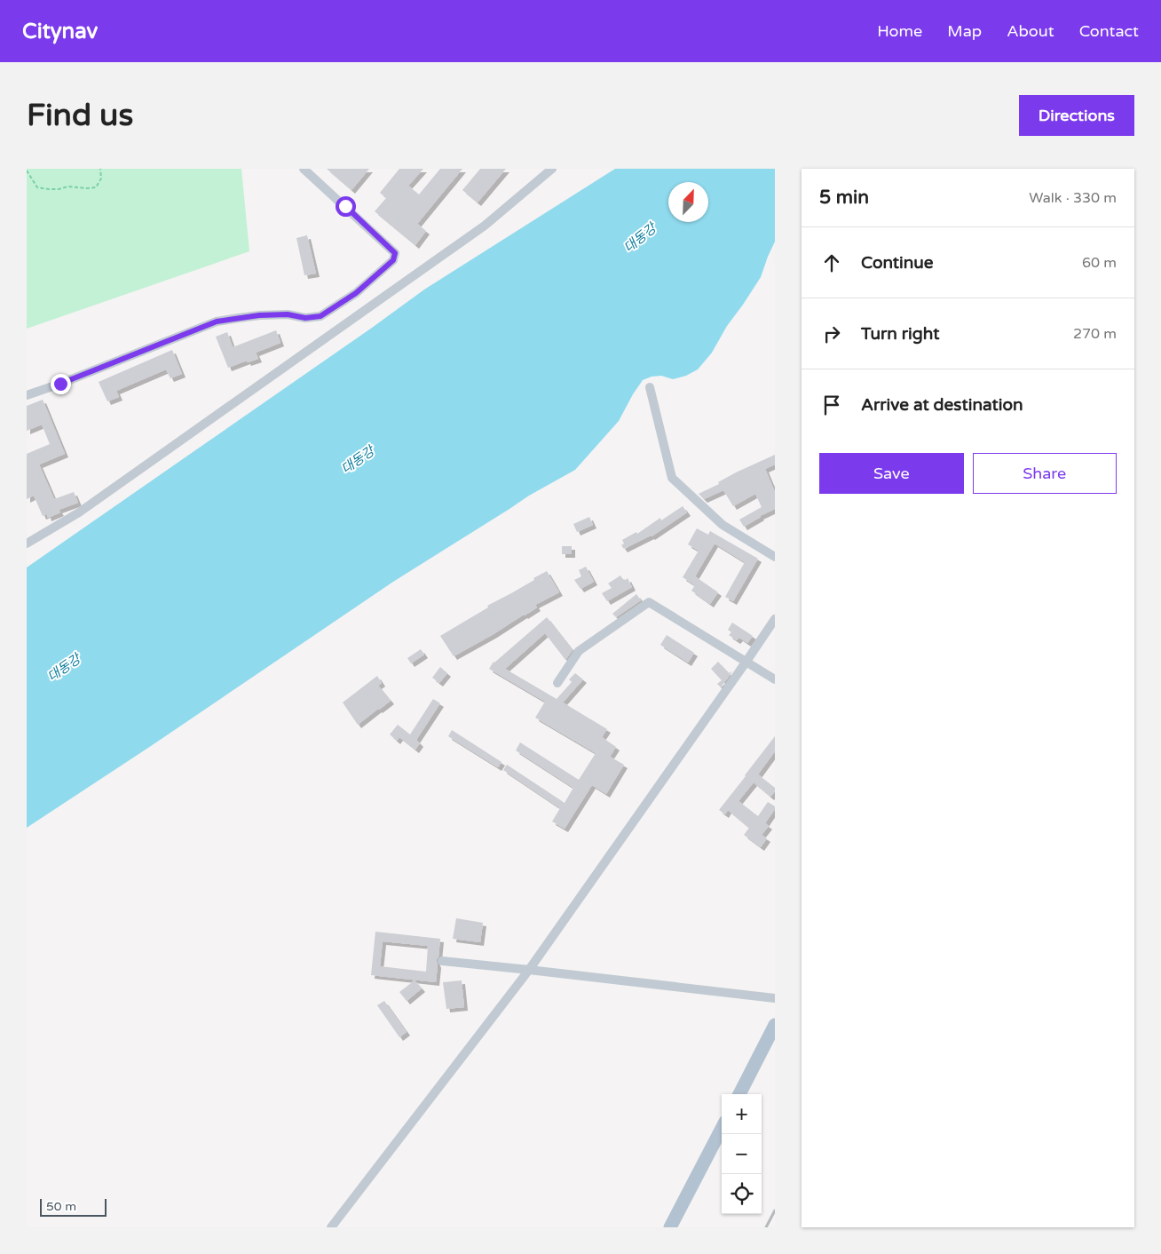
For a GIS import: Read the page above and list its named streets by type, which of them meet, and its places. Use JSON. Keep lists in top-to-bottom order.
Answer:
{
  "water": ["대동강"],
  "scale_bar": "50 m",
  "north": "top right",
  "page": {
    "header": "Citynav",
    "nav": [
      "Home",
      "Map",
      "About",
      "Contact"
    ],
    "buttons": [
      "Directions",
      ["Save", "Share"]
    ],
    "title": "Find us",
    "heading": ["5 min", "Walk · 330 m"],
    "list": [
      ["Continue", "60 m"],
      ["Turn right", "270 m"],
      "Arrive at destination"
    ],
    "map_buttons": ["+", "−"],
    "scale": "50 m"
  }
}
